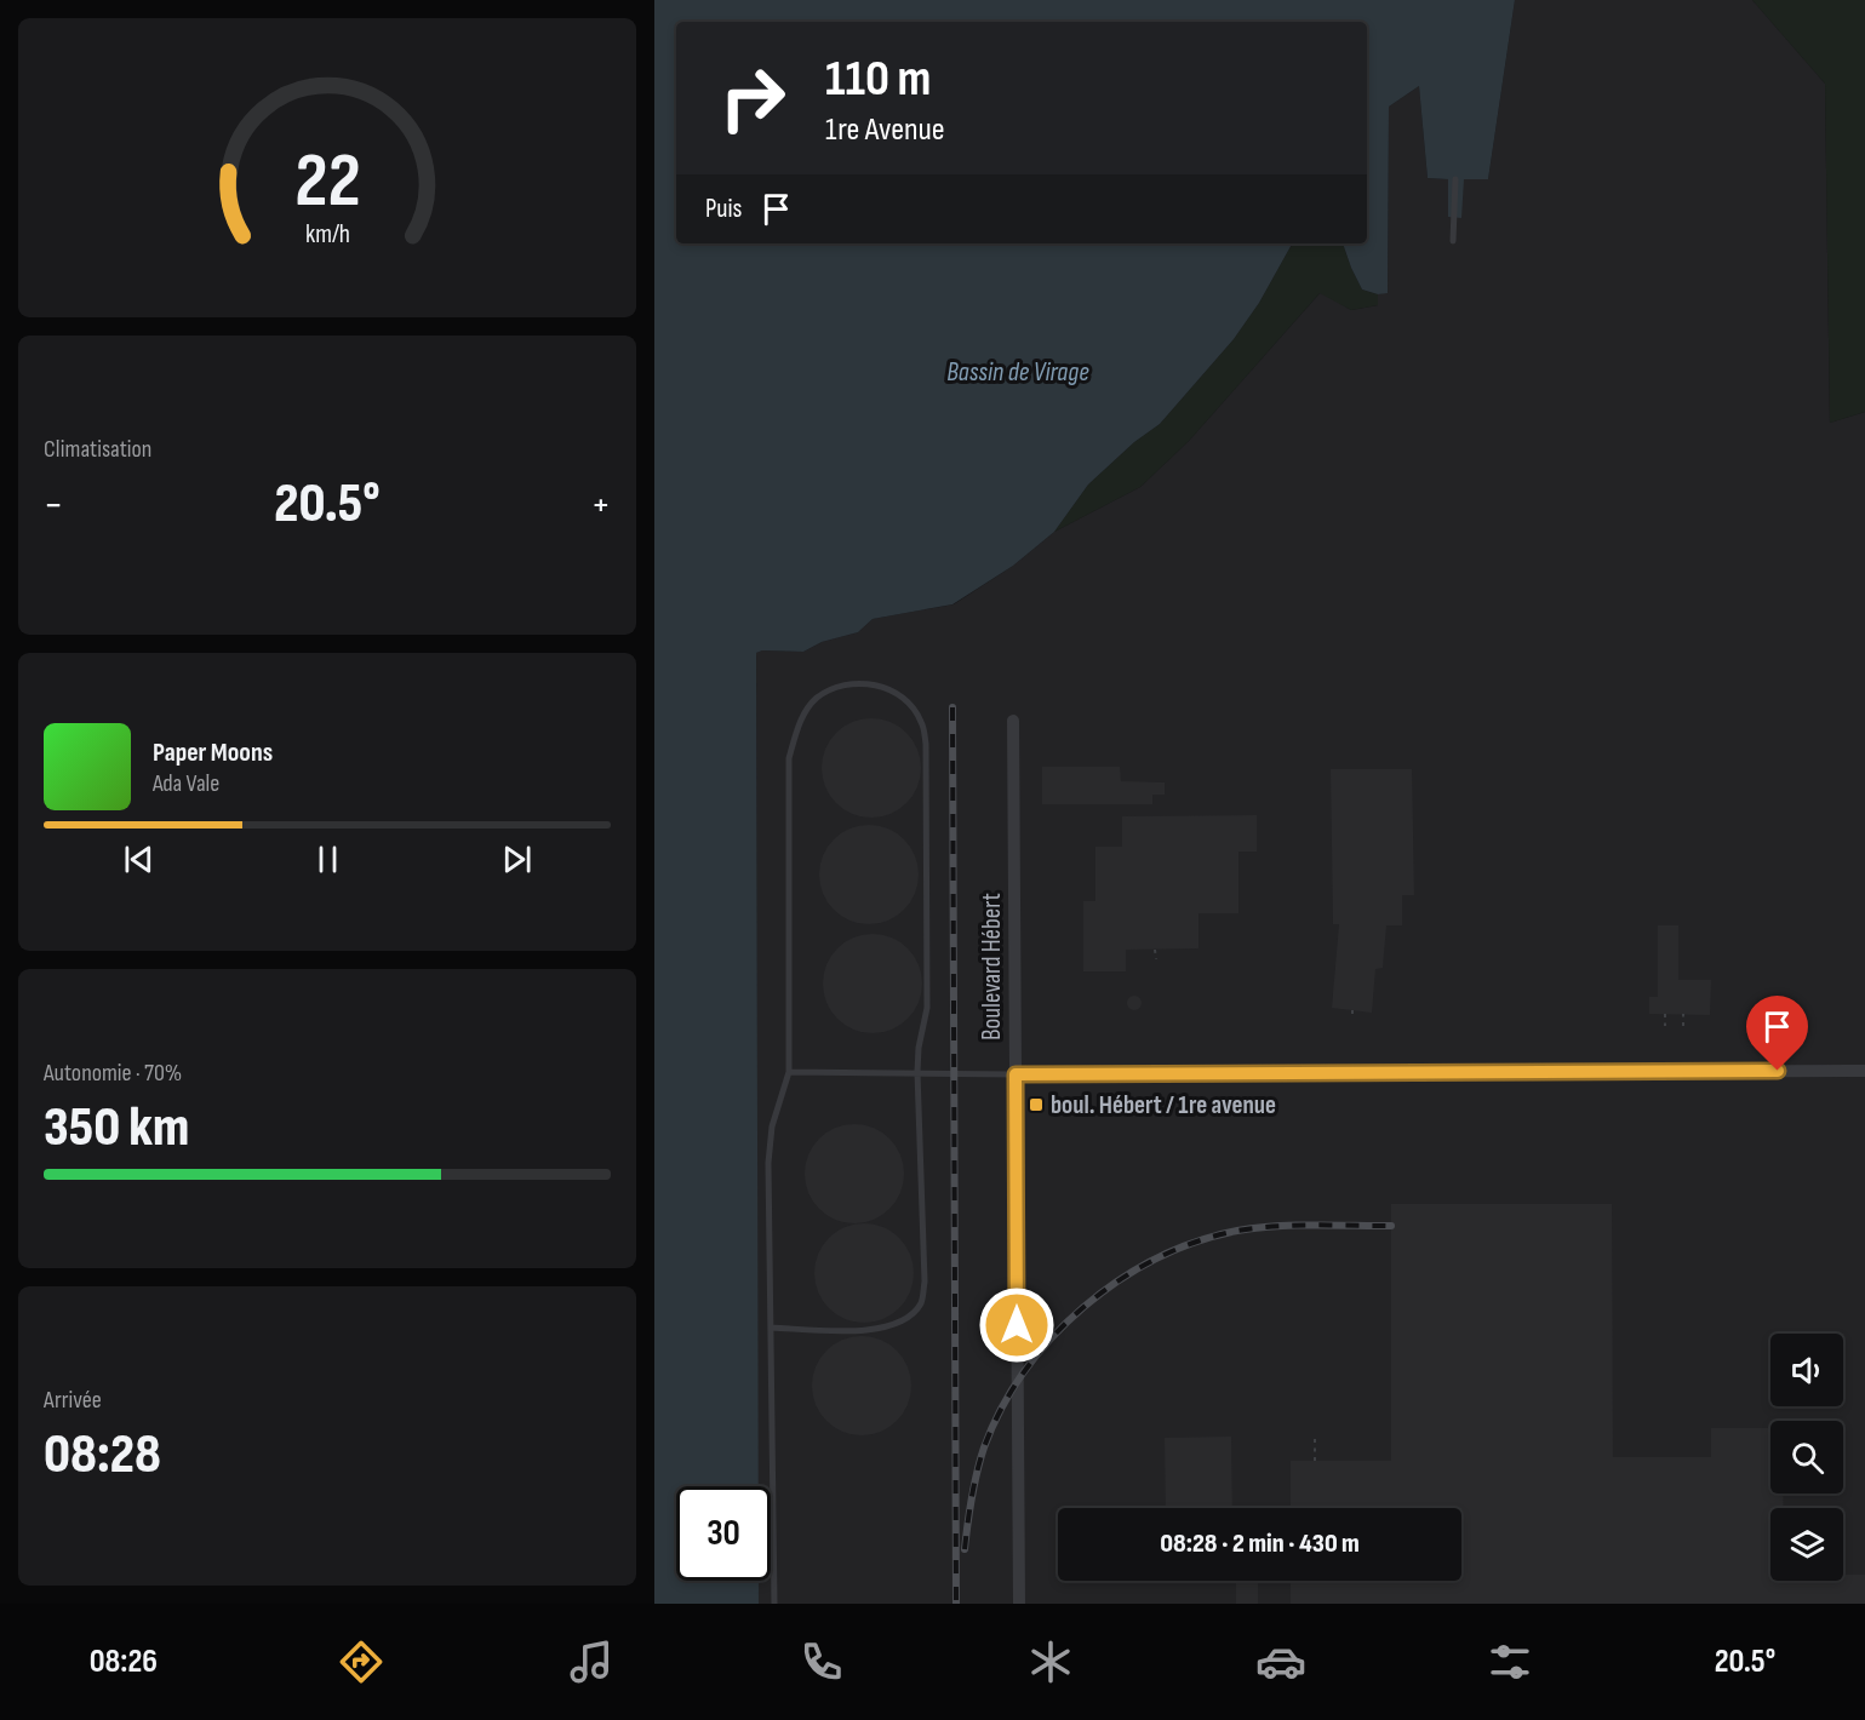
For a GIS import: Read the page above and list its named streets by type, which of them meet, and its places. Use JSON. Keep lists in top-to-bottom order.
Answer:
{
  "streets": {
    "street": ["Boulevard Hébert"]
  },
  "water": ["Bassin de Virage"],
  "places": {
    "transit": ["boul. Hébert / 1re avenue"]
  },
  "page": {
    "turn": ["110 m", "1re Avenue"],
    "then": "Puis",
    "tile": [
      "Climatisation",
      ["Autonomie · 70%", "350 km"],
      ["Arrivée", "08:28"]
    ],
    "heat": ["−", "20.5°", "+"],
    "song": ["Paper Moons", "Ada Vale"],
    "limit": "30",
    "trip": "08:28 · 2 min · 430 m",
    "tabs": ["08:26", "20.5°"],
    "gauge": ["22", "km/h"]
  }
}
